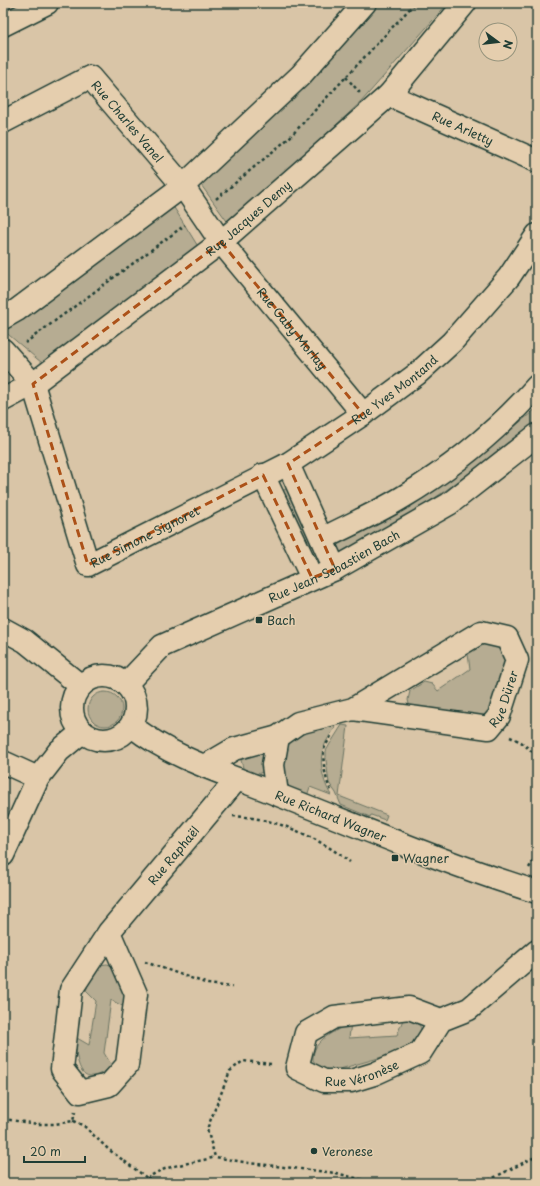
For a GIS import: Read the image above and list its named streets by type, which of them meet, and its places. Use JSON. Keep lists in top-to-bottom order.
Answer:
{
  "streets": {
    "street": [
      "Rue Charles Vanel",
      "Rue Arletty",
      "Rue Jacques Demy",
      "Rue Gaby Morlay",
      "Rue Yves Montand",
      "Rue Simone Signoret",
      "Rue Jean-Sebastien Bach",
      "Rue Dürer",
      "Rue Richard Wagner",
      "Rue Raphaël",
      "Rue Véronèse"
    ]
  },
  "crossings": [
    ["Rue Charles Vanel", "Rue Gaby Morlay"],
    ["Rue Arletty", "Rue Jacques Demy"],
    ["Rue Jacques Demy", "Rue Gaby Morlay"],
    ["Rue Jacques Demy", "Rue Simone Signoret"],
    ["Rue Gaby Morlay", "Rue Yves Montand"],
    ["Rue Yves Montand", "Rue Simone Signoret"],
    ["Rue Jean-Sebastien Bach", "Rue Richard Wagner"],
    ["Rue Dürer", "Rue Richard Wagner"],
    ["Rue Richard Wagner", "Rue Raphaël"]
  ],
  "places": {
    "transit": ["Bach", "Wagner"],
    "other": ["Veronese"]
  },
  "scale_bar": "20 m",
  "north": "right"
}
